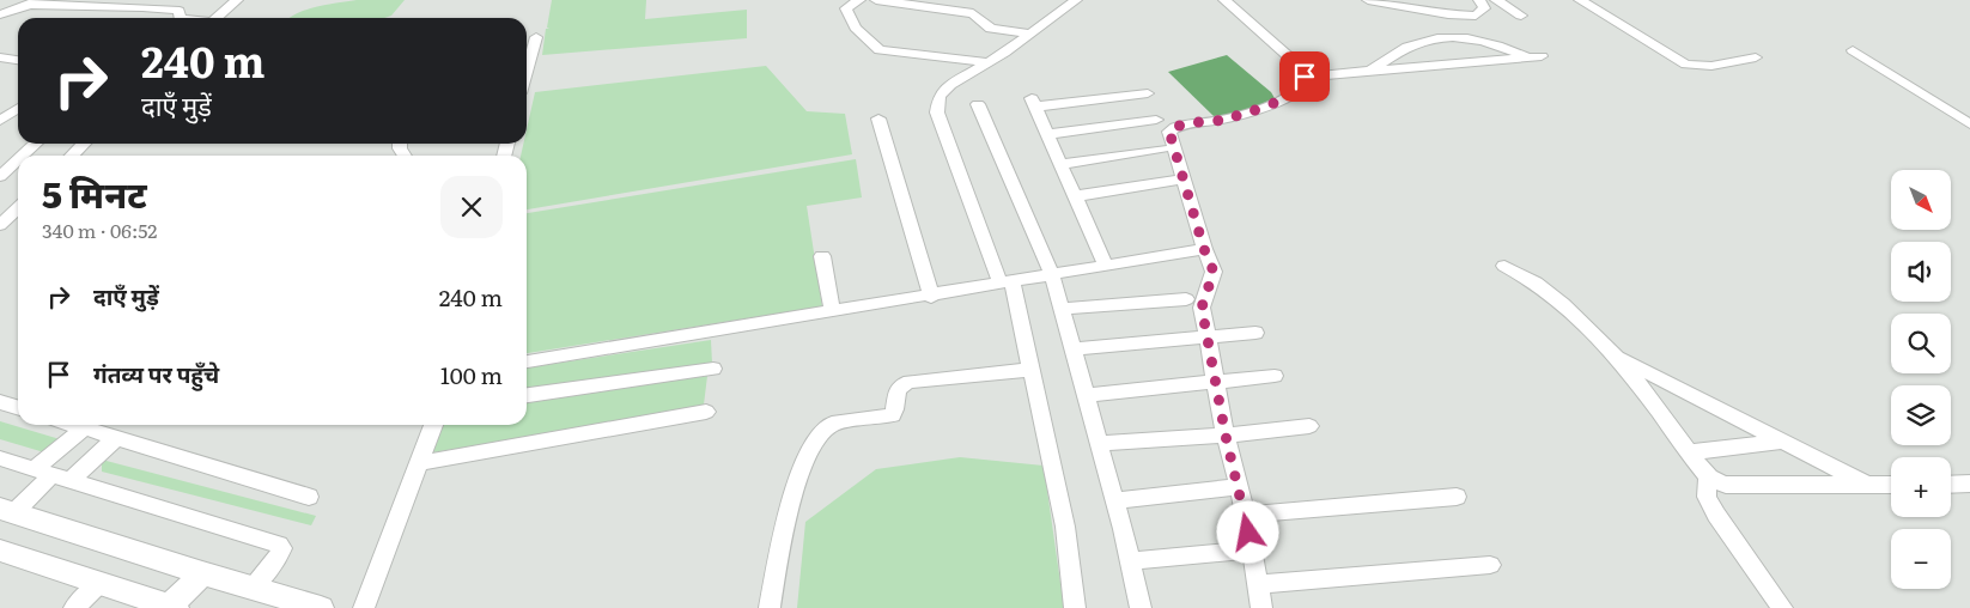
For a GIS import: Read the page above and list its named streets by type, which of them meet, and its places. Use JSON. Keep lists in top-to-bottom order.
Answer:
{
  "north": "bottom right",
  "page": {
    "turn": ["240 m", "दाएँ मुड़ें"],
    "heading": ["5 मिनट", "340 m · 06:52"],
    "map_buttons": ["+", "−"],
    "list": [
      {
        "name": "दाएँ मुड़ें",
        "value": "240 m"
      },
      {
        "name": "गंतव्य पर पहुँचे",
        "value": "100 m"
      }
    ]
  }
}
